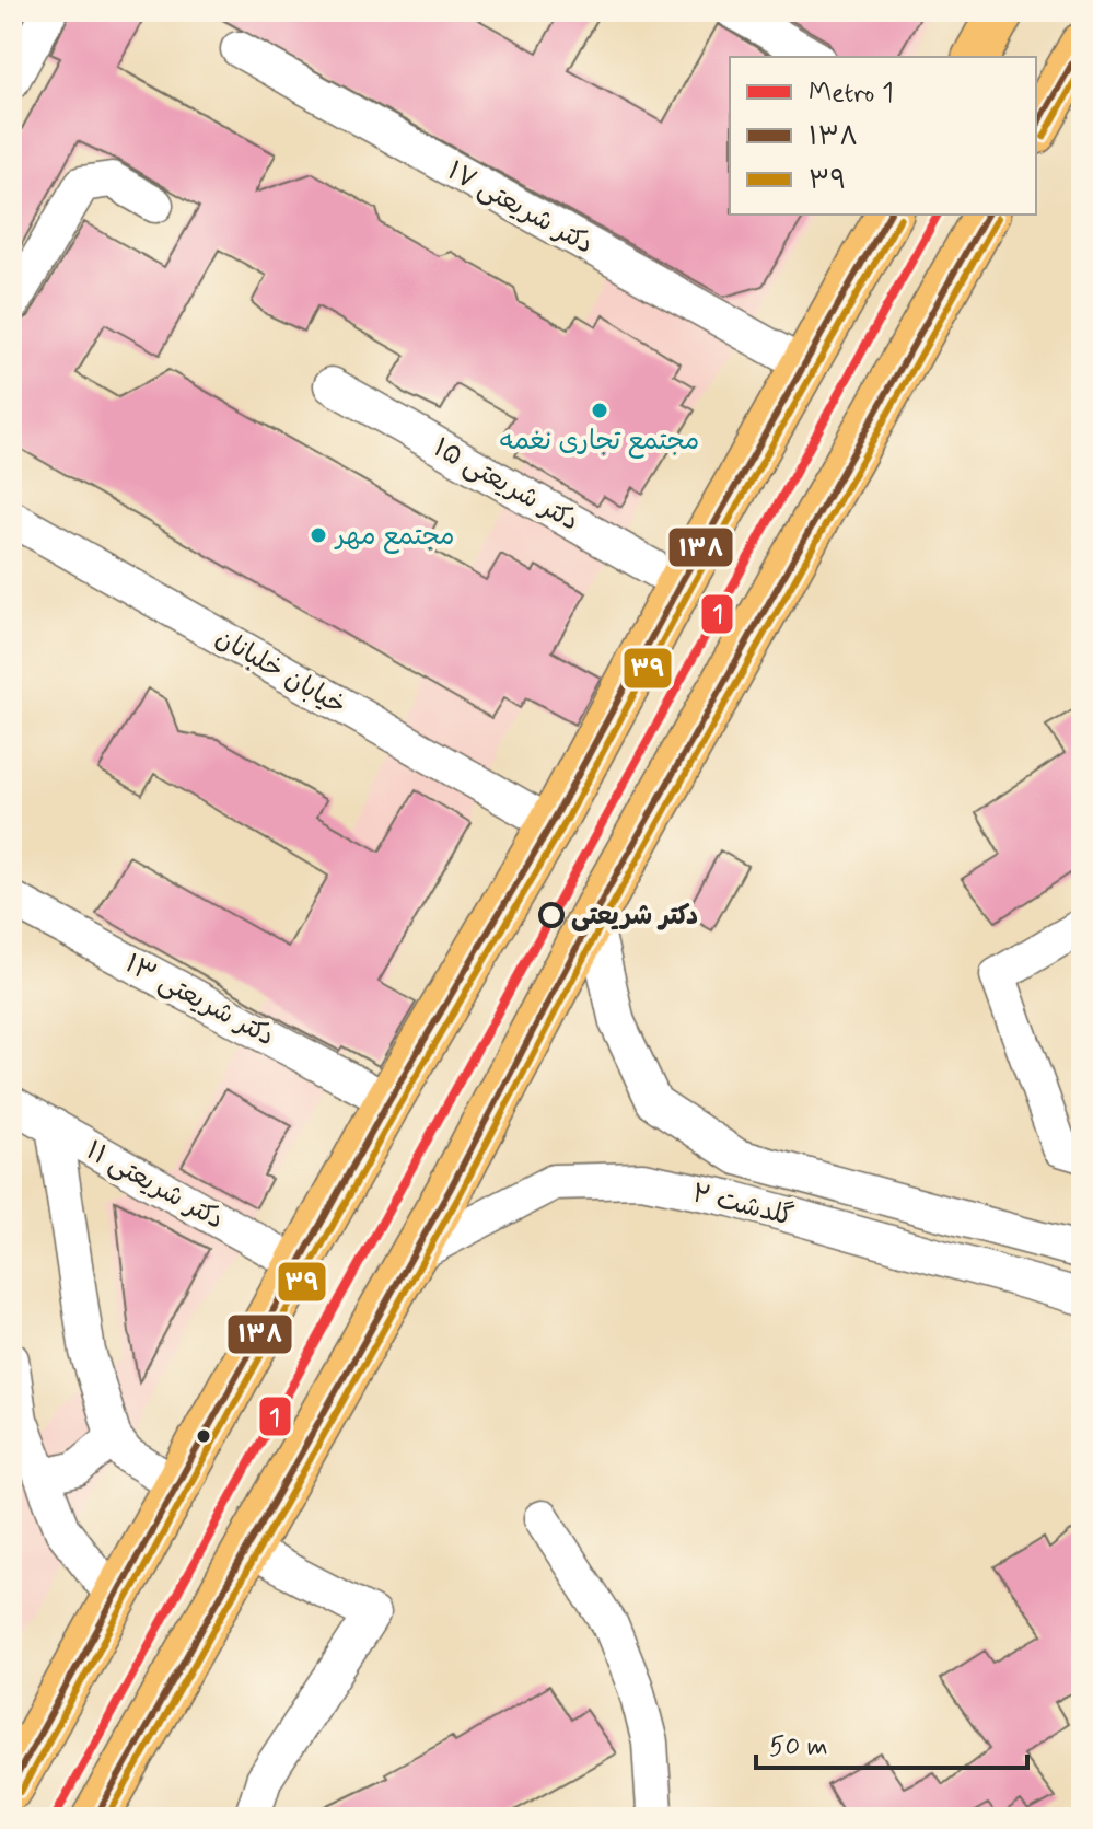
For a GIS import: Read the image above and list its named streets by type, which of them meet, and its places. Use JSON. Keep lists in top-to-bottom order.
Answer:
{
  "streets": {
    "street": [
      "۱۷ دکتر شریعتی",
      "۱۵ دکتر شریعتی",
      "خیابان خلبانان",
      "۱۳ دکتر شریعتی",
      "۱۱ دکتر شریعتی",
      "گلدشت ۲"
    ]
  },
  "places": ["مجتمع تجاری نغمه", "مجتمع مهر", "دکتر شریعتی"],
  "lines": ["transit line ۱۳۸", "transit line ۳۹", "metro line 1"],
  "legend": ["Metro 1", "۱۳۸", "۳۹"],
  "scale_bar": "50 m"
}
